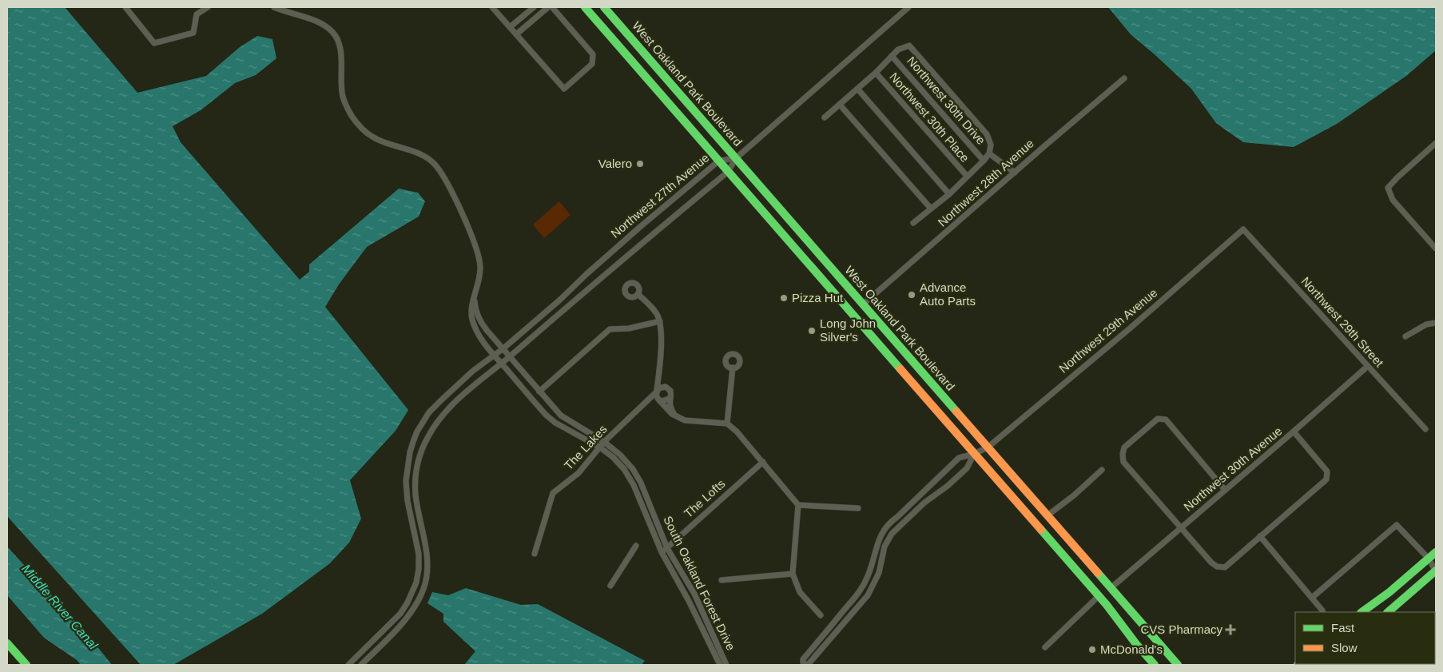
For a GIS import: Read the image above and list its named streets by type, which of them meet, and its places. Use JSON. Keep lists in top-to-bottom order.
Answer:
{
  "streets": {
    "main road": ["West Oakland Park Boulevard"],
    "street": [
      "Northwest 30th Drive",
      "Northwest 30th Place",
      "Northwest 28th Avenue",
      "Northwest 27th Avenue",
      "Northwest 29th Street",
      "Northwest 29th Avenue",
      "The Lakes",
      "Northwest 30th Avenue",
      "The Lofts",
      "South Oakland Forest Drive"
    ]
  },
  "crossings": [
    ["West Oakland Park Boulevard", "Northwest 28th Avenue"],
    ["West Oakland Park Boulevard", "Northwest 27th Avenue"],
    ["West Oakland Park Boulevard", "Northwest 29th Avenue"],
    ["West Oakland Park Boulevard", "Northwest 30th Avenue"],
    ["Northwest 27th Avenue", "South Oakland Forest Drive"],
    ["Northwest 29th Street", "Northwest 29th Avenue"],
    ["Northwest 29th Street", "Northwest 30th Avenue"],
    ["The Lakes", "South Oakland Forest Drive"],
    ["The Lofts", "South Oakland Forest Drive"]
  ],
  "water": ["Middle River Canal"],
  "places": {
    "other": [
      "Valero",
      "Advance Auto Parts",
      "Pizza Hut",
      "Long John Silver's",
      "McDonald's"
    ],
    "health": ["CVS Pharmacy"]
  },
  "legend": ["Fast", "Slow"]
}
